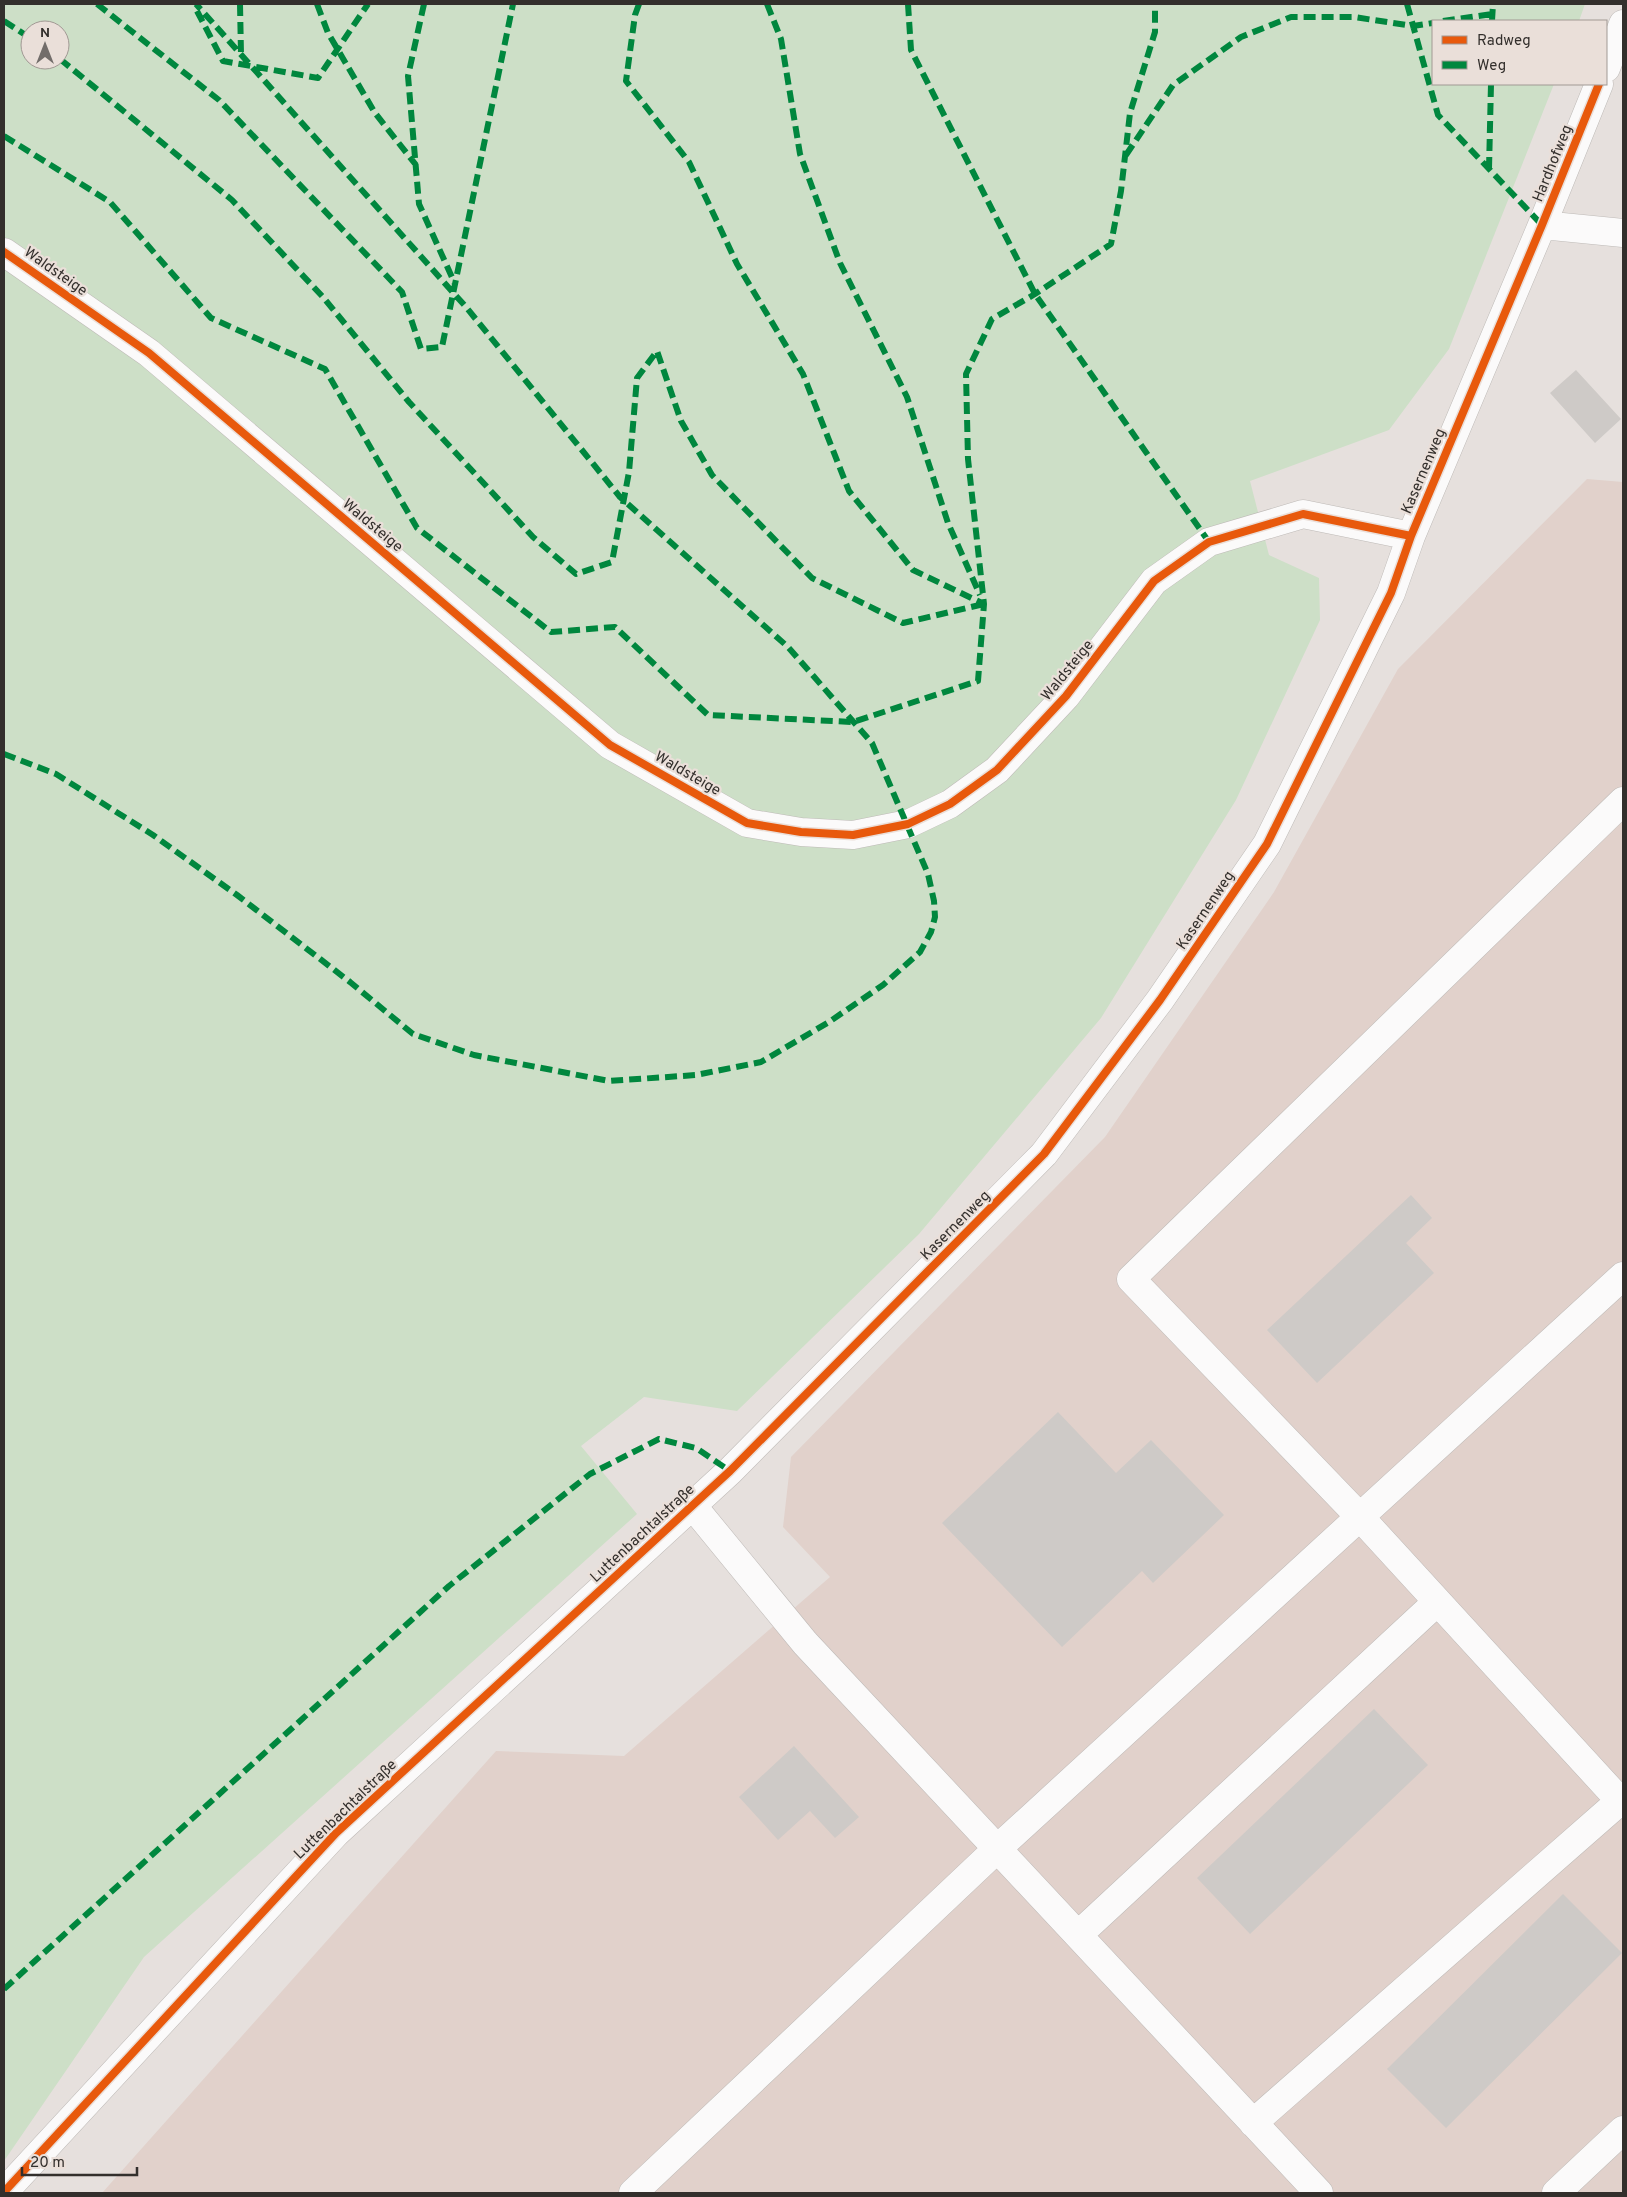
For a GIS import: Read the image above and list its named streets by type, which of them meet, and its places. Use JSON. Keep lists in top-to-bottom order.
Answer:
{
  "streets": {
    "street": [
      "Hardhofweg",
      "Waldsteige",
      "Kasernenweg",
      "Luttenbachtalstraße"
    ]
  },
  "crossings": [
    ["Hardhofweg", "Kasernenweg"],
    ["Waldsteige", "Kasernenweg"],
    ["Kasernenweg", "Luttenbachtalstraße"]
  ],
  "legend": ["Radweg", "Weg"],
  "scale_bar": "20 m",
  "north": "top"
}
